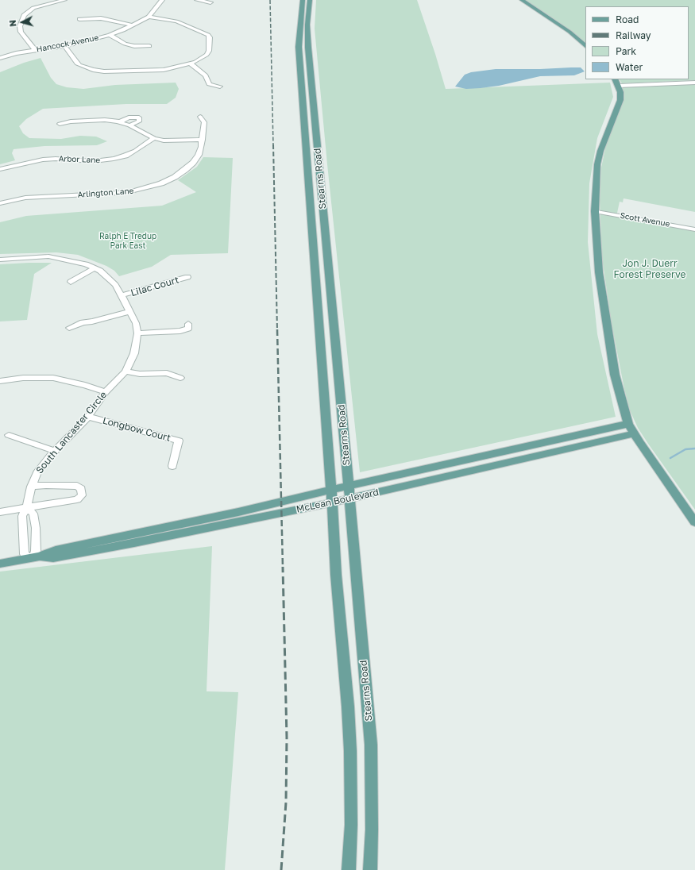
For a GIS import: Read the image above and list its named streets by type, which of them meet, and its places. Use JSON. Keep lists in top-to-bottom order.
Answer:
{
  "streets": {
    "main road": ["Stearns Road", "McLean Boulevard"],
    "street": [
      "Hancock Avenue",
      "Arbor Lane",
      "Arlington Lane",
      "Scott Avenue",
      "Lilac Court",
      "Longbow Court",
      "South Lancaster Circle"
    ]
  },
  "crossings": [
    ["Stearns Road", "McLean Boulevard"],
    ["Lilac Court", "South Lancaster Circle"],
    ["Longbow Court", "South Lancaster Circle"],
    ["South Lancaster Circle", "McLean Boulevard"]
  ],
  "parks": ["Ralph E Tredup Park East", "Jon J. Duerr Forest Preserve"],
  "legend": [
    "Road",
    "Railway",
    "Park",
    "Water"
  ],
  "north": "left"
}
